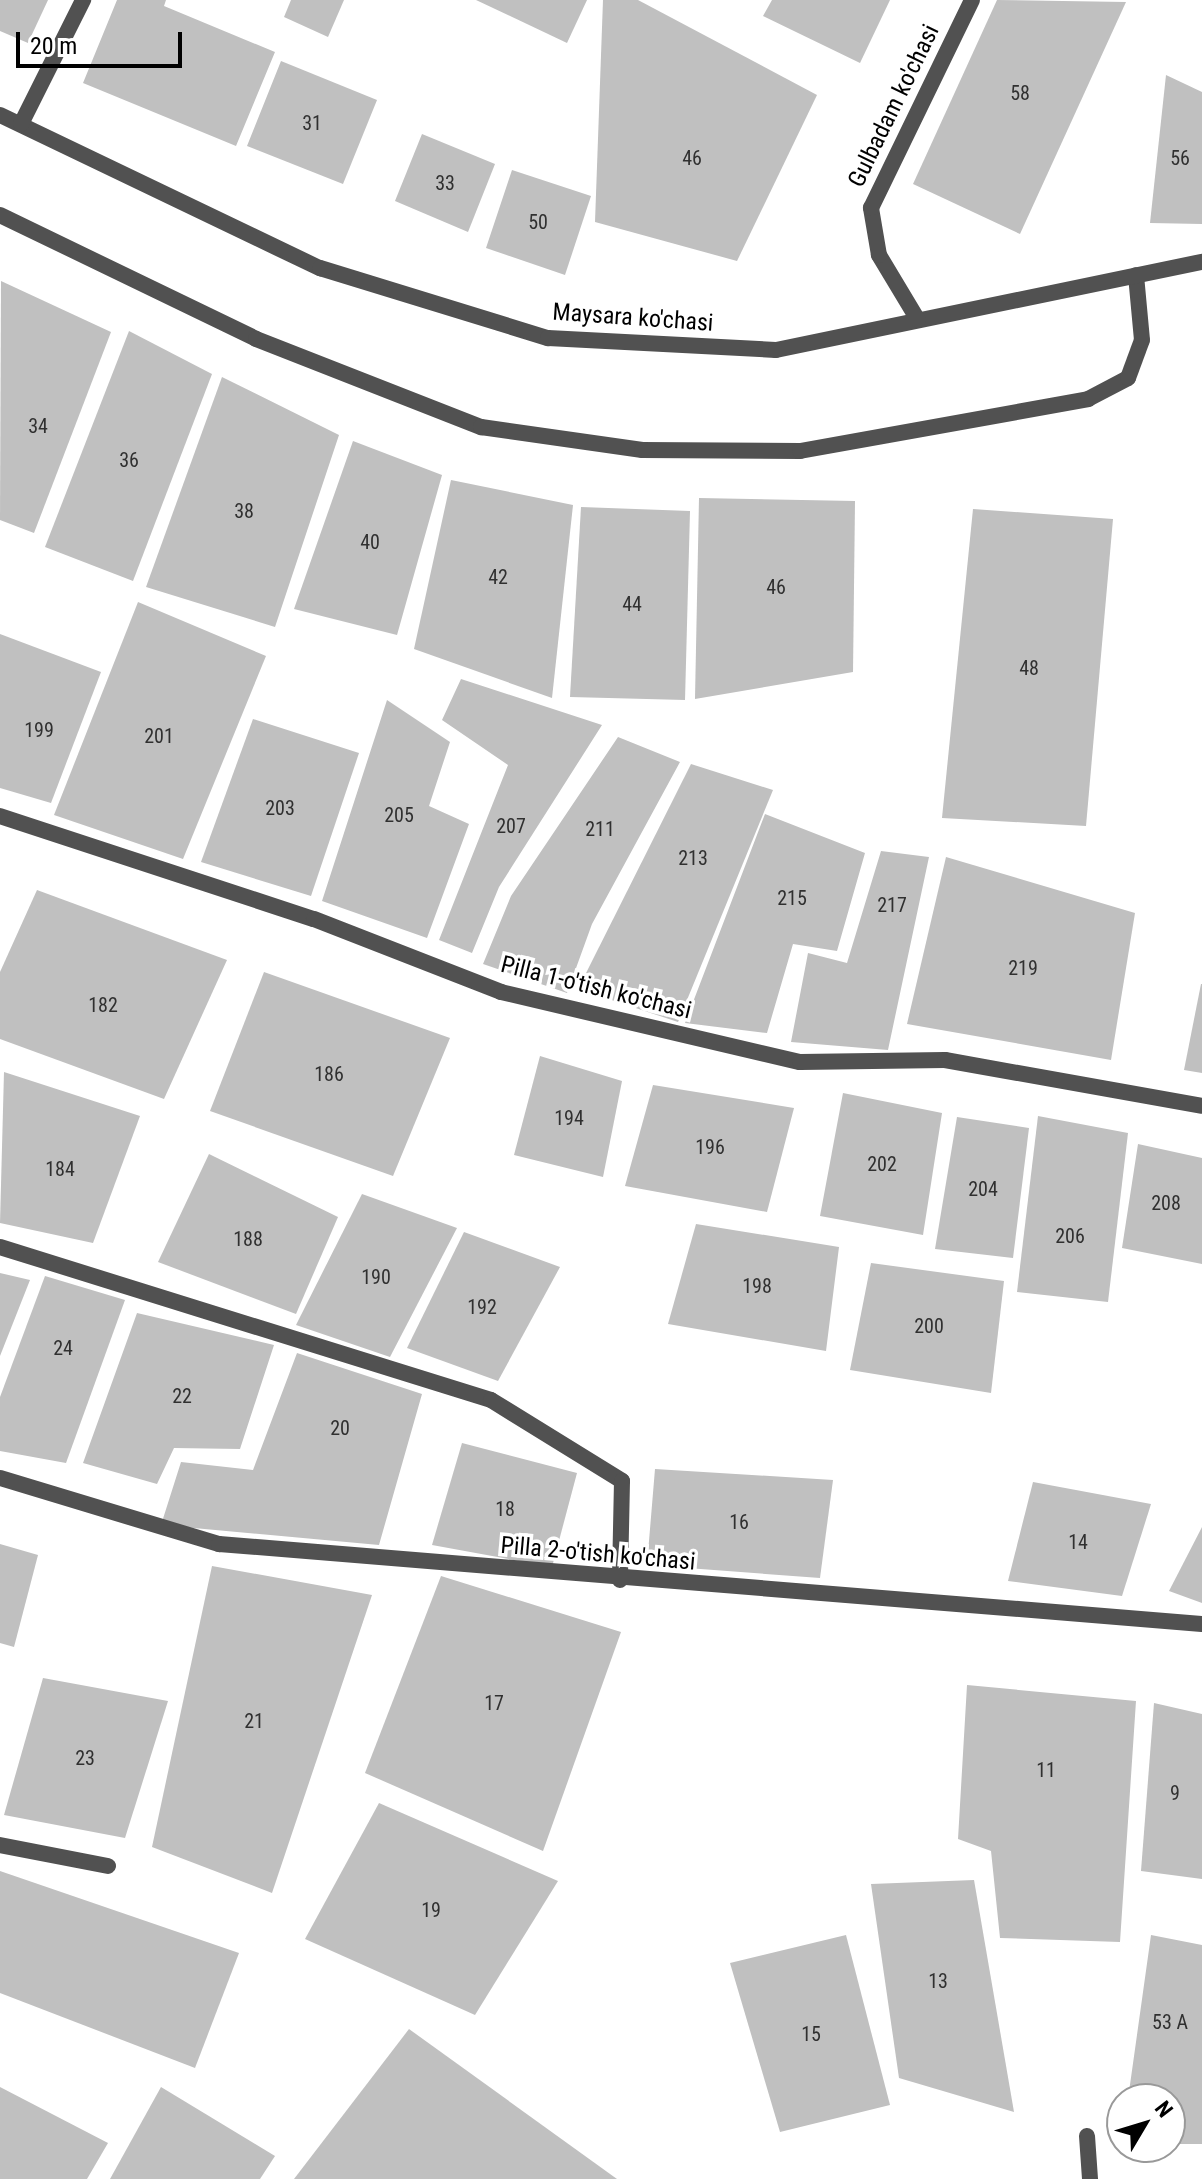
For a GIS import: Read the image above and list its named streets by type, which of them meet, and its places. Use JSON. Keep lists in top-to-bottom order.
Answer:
{
  "streets": {
    "street": [
      "Gulbadam ko'chasi",
      "Maysara ko'chasi",
      "Pilla 1-o'tish ko'chasi",
      "Pilla 2-o'tish ko'chasi"
    ]
  },
  "crossings": [
    ["Gulbadam ko'chasi", "Maysara ko'chasi"]
  ],
  "house_numbers": [
    "58",
    "31",
    "46",
    "56",
    "33",
    "50",
    "34",
    "36",
    "38",
    "40",
    "42",
    "46",
    "44",
    "48",
    "199",
    "201",
    "203",
    "205",
    "207",
    "211",
    "213",
    "215",
    "217",
    "219",
    "182",
    "186",
    "194",
    "196",
    "202",
    "184",
    "204",
    "208",
    "206",
    "188",
    "190",
    "198",
    "192",
    "200",
    "24",
    "22",
    "20",
    "18",
    "16",
    "14",
    "17",
    "21",
    "23",
    "11",
    "9",
    "19",
    "13",
    "53 А",
    "15"
  ],
  "scale_bar": "20 m",
  "north": "top right"
}
